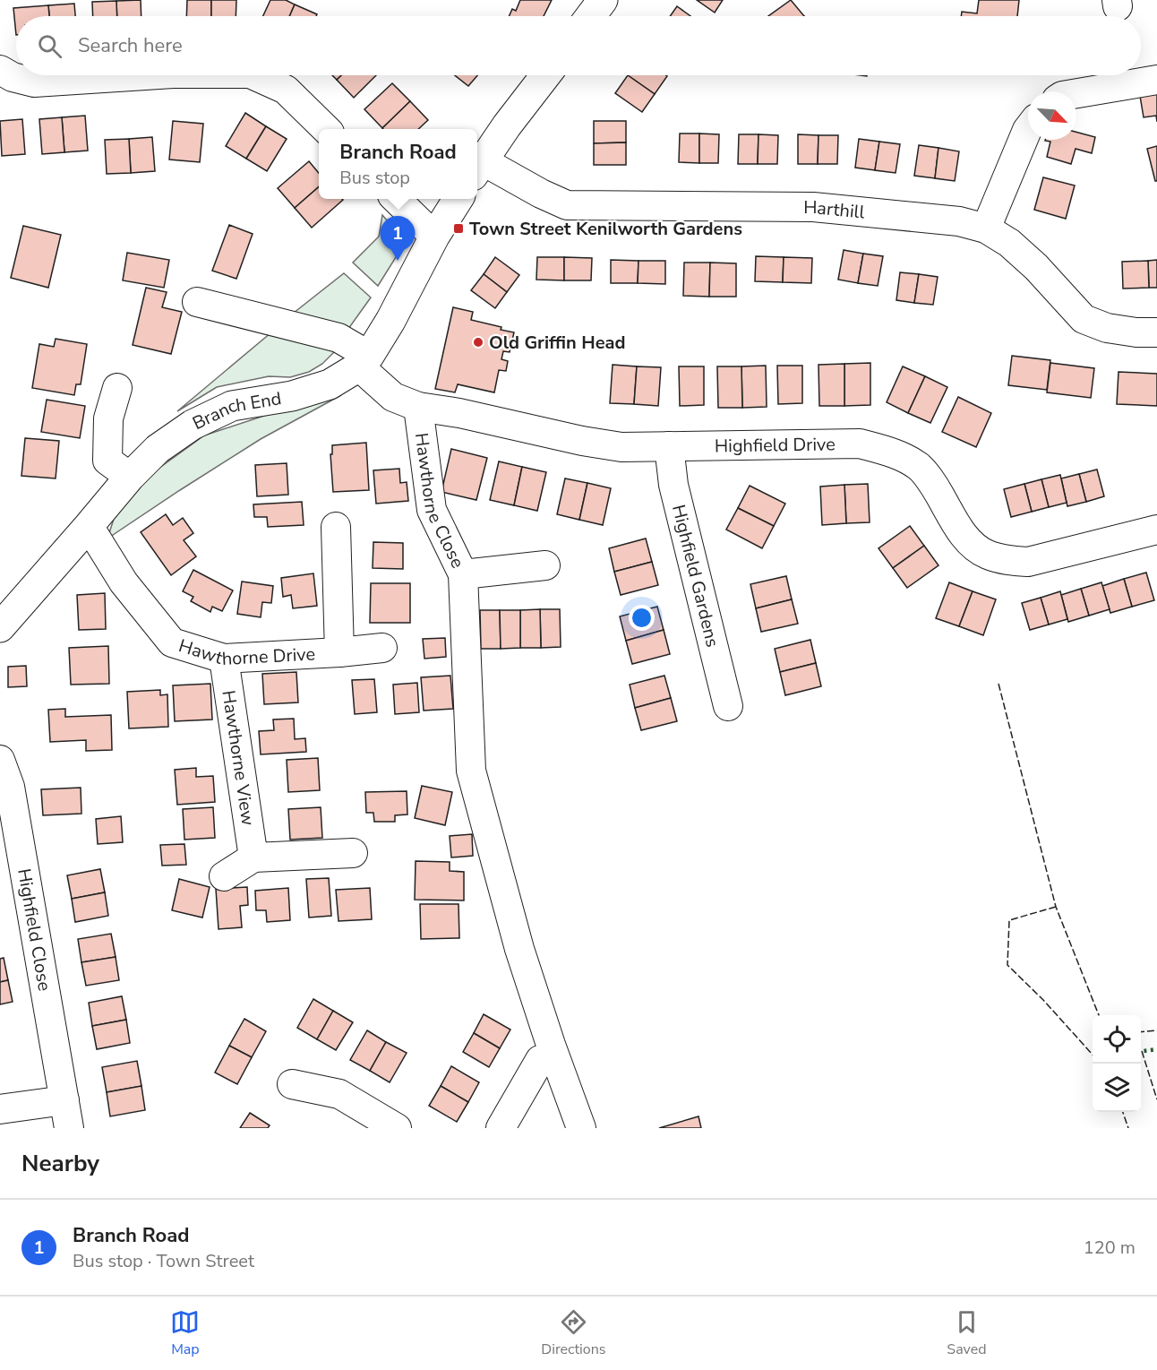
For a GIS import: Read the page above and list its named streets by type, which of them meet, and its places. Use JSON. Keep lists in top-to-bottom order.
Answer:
{
  "streets": {
    "main road": ["Branch End"],
    "street": [
      "Harthill",
      "Highfield Drive",
      "Hawthorne Close",
      "Highfield Gardens",
      "Hawthorne Drive",
      "Hawthorne View",
      "Highfield Close"
    ]
  },
  "crossings": [
    ["Branch End", "Highfield Drive"],
    ["Branch End", "Hawthorne Drive"],
    ["Highfield Drive", "Hawthorne Close"],
    ["Highfield Drive", "Highfield Gardens"],
    ["Hawthorne Drive", "Hawthorne View"]
  ],
  "places": {
    "transit": ["Town Street Kenilworth Gardens"],
    "other": ["Old Griffin Head"]
  },
  "north": "bottom right",
  "page": {
    "search": "Search here",
    "popup": ["Branch Road", "Bus stop"],
    "pins": "1",
    "heading": "Nearby",
    "list": [
      {
        "mark": "1",
        "name": "Branch Road",
        "note": "Bus stop · Town Street",
        "value": "120 m"
      }
    ],
    "nav": ["Map", "Directions", "Saved"]
  }
}
